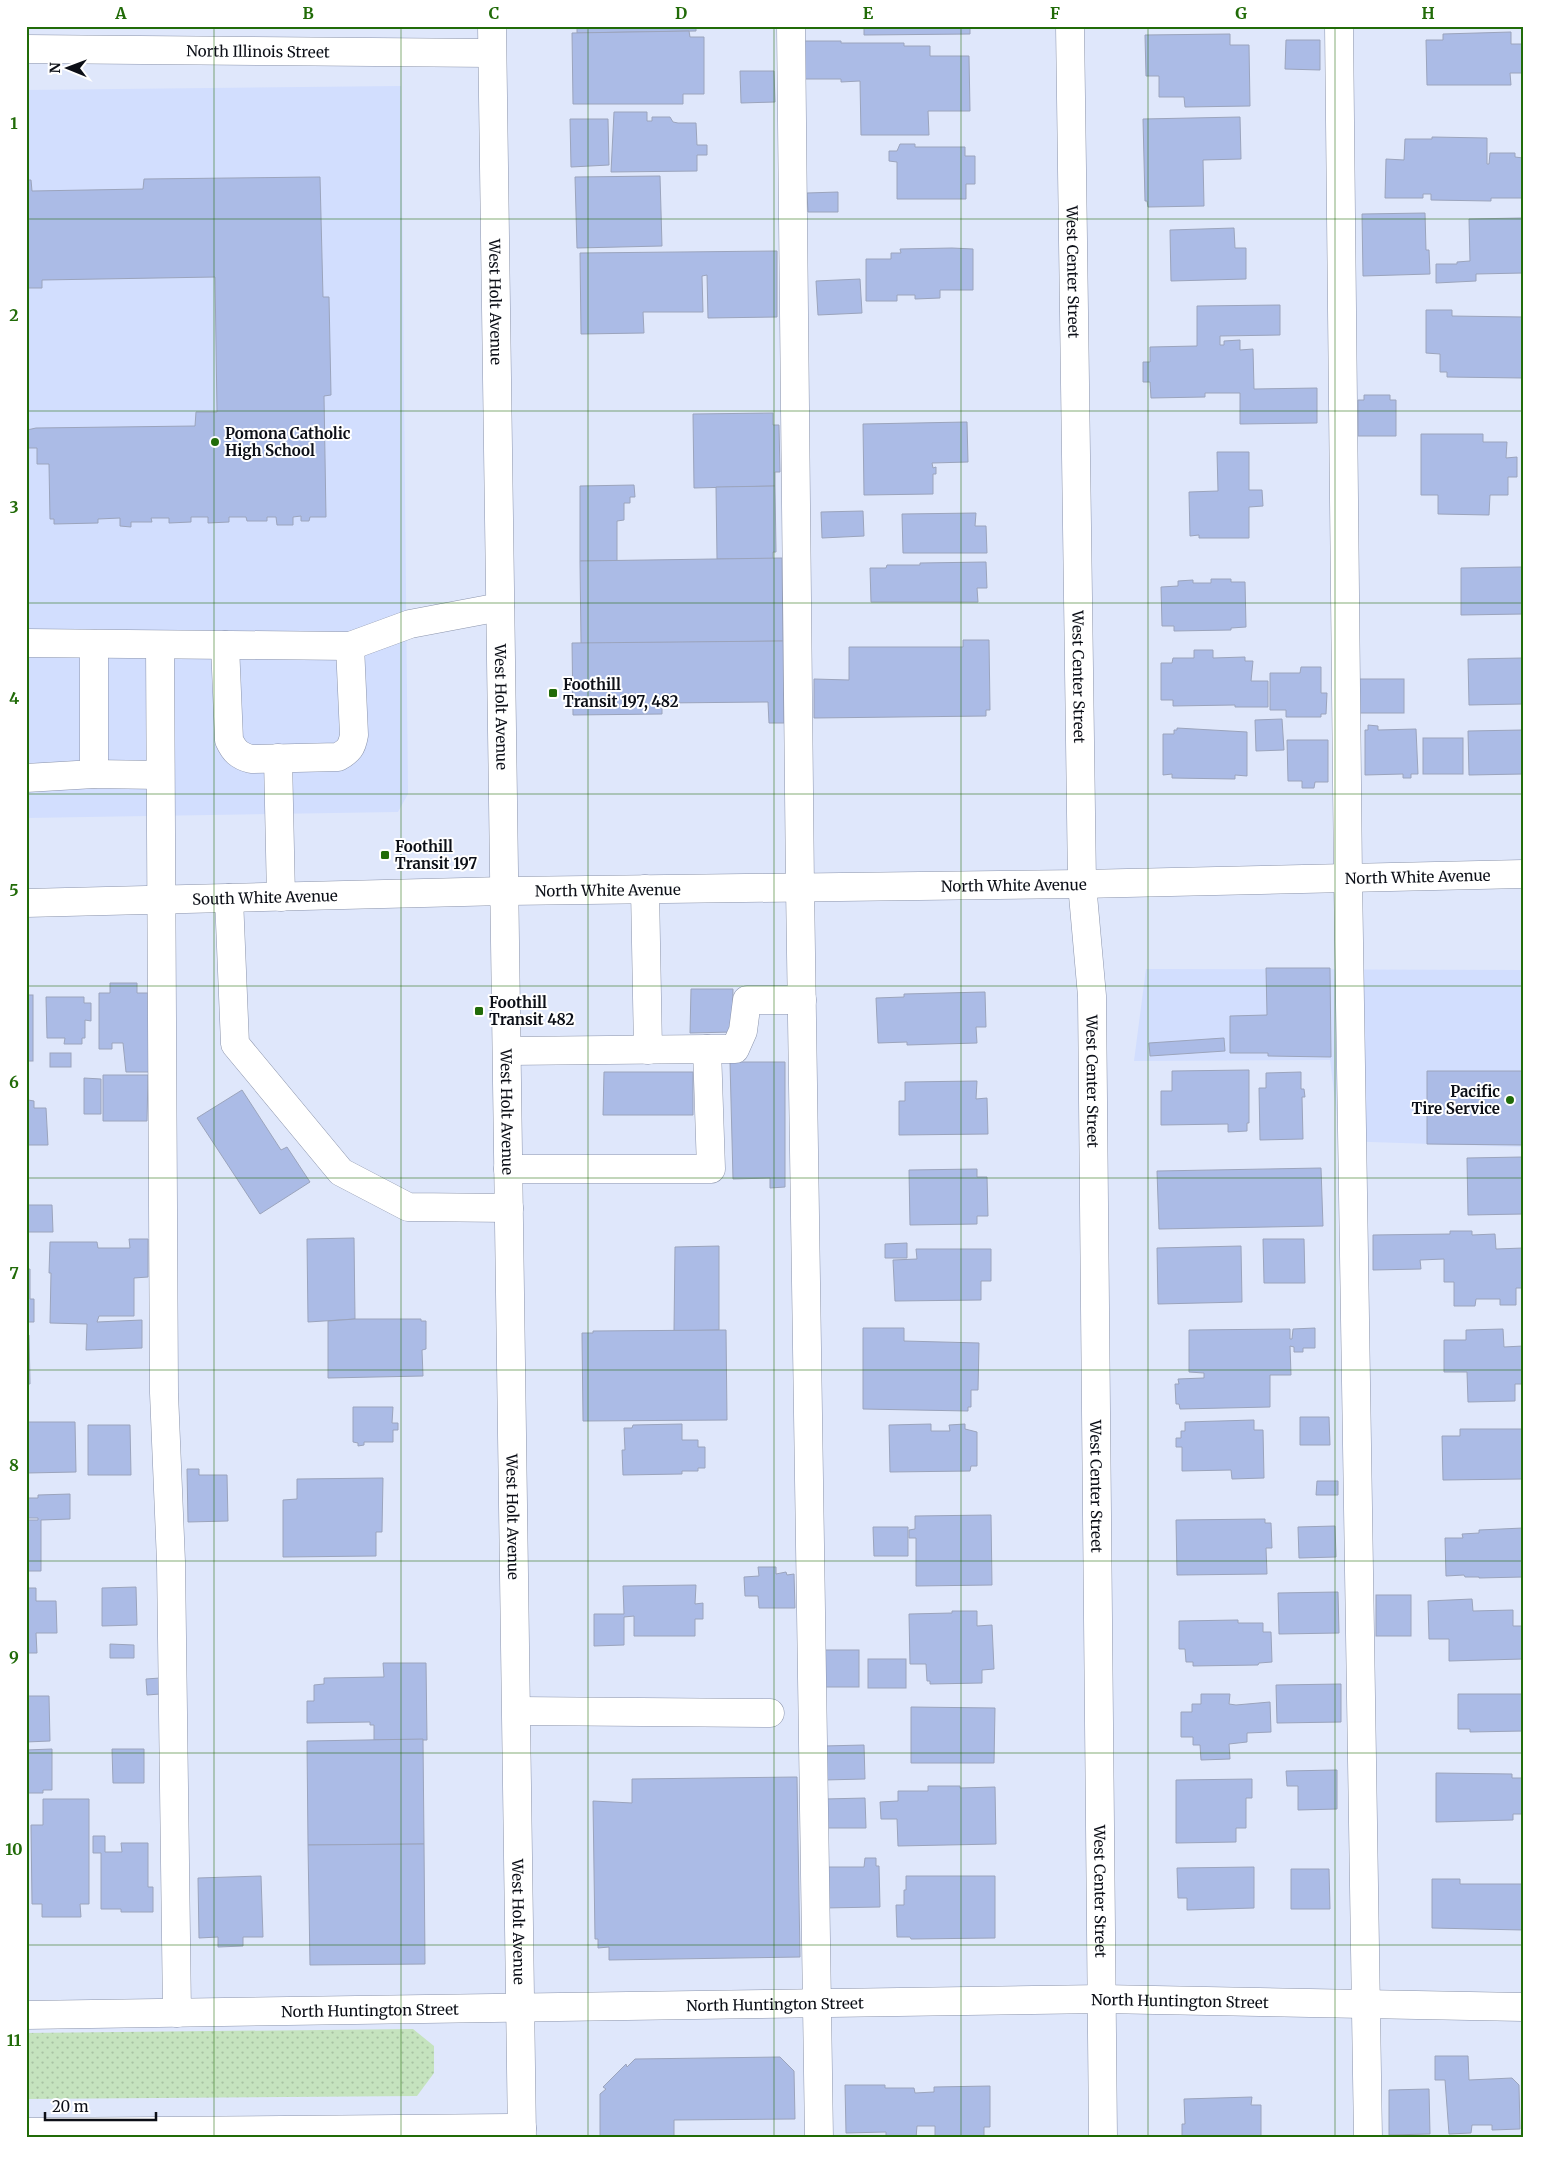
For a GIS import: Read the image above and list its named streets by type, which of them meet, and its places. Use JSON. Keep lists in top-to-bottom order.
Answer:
{
  "streets": {
    "street": [
      "North Illinois Street",
      "West Center Street",
      "West Holt Avenue",
      "North White Avenue",
      "South White Avenue",
      "North Huntington Street"
    ]
  },
  "crossings": [
    ["North Illinois Street", "West Holt Avenue"],
    ["West Center Street", "North White Avenue"],
    ["West Center Street", "North Huntington Street"],
    ["West Holt Avenue", "North White Avenue"],
    ["West Holt Avenue", "South White Avenue"],
    ["West Holt Avenue", "North Huntington Street"],
    ["North White Avenue", "South White Avenue"]
  ],
  "places": {
    "other": ["Pomona Catholic High School", "Pacific Tire Service"],
    "transit": ["Foothill Transit 197, 482", "Foothill Transit 197", "Foothill Transit 482"]
  },
  "scale_bar": "20 m",
  "north": "left",
  "grid": {
    "columns": [
      "A",
      "B",
      "C",
      "D",
      "E",
      "F",
      "G",
      "H"
    ],
    "rows": [
      "1",
      "2",
      "3",
      "4",
      "5",
      "6",
      "7",
      "8",
      "9",
      "10",
      "11"
    ]
  }
}
